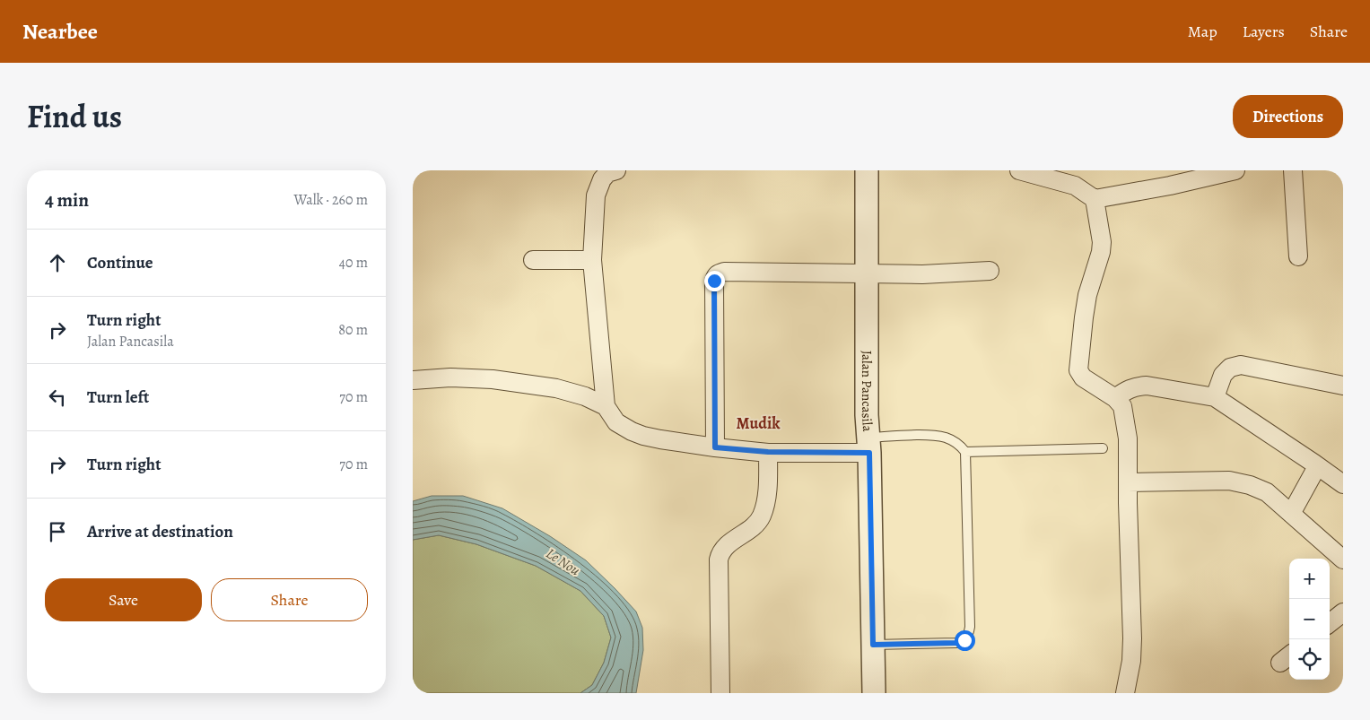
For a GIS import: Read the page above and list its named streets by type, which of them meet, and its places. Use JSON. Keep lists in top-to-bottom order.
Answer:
{
  "streets": {
    "street": ["Jalan Pancasila"]
  },
  "districts": ["Mudik"],
  "water": ["Le Nou"],
  "page": {
    "header": "Nearbee",
    "nav": ["Map", "Layers", "Share"],
    "title": "Find us",
    "buttons": [
      "Directions",
      ["Save", "Share"]
    ],
    "heading": ["4 min", "Walk · 260 m"],
    "list": [
      ["Continue", "40 m"],
      ["Turn right", "Jalan Pancasila", "80 m"],
      ["Turn left", "70 m"],
      ["Turn right", "70 m"],
      "Arrive at destination"
    ],
    "map_buttons": ["+", "−"]
  }
}
